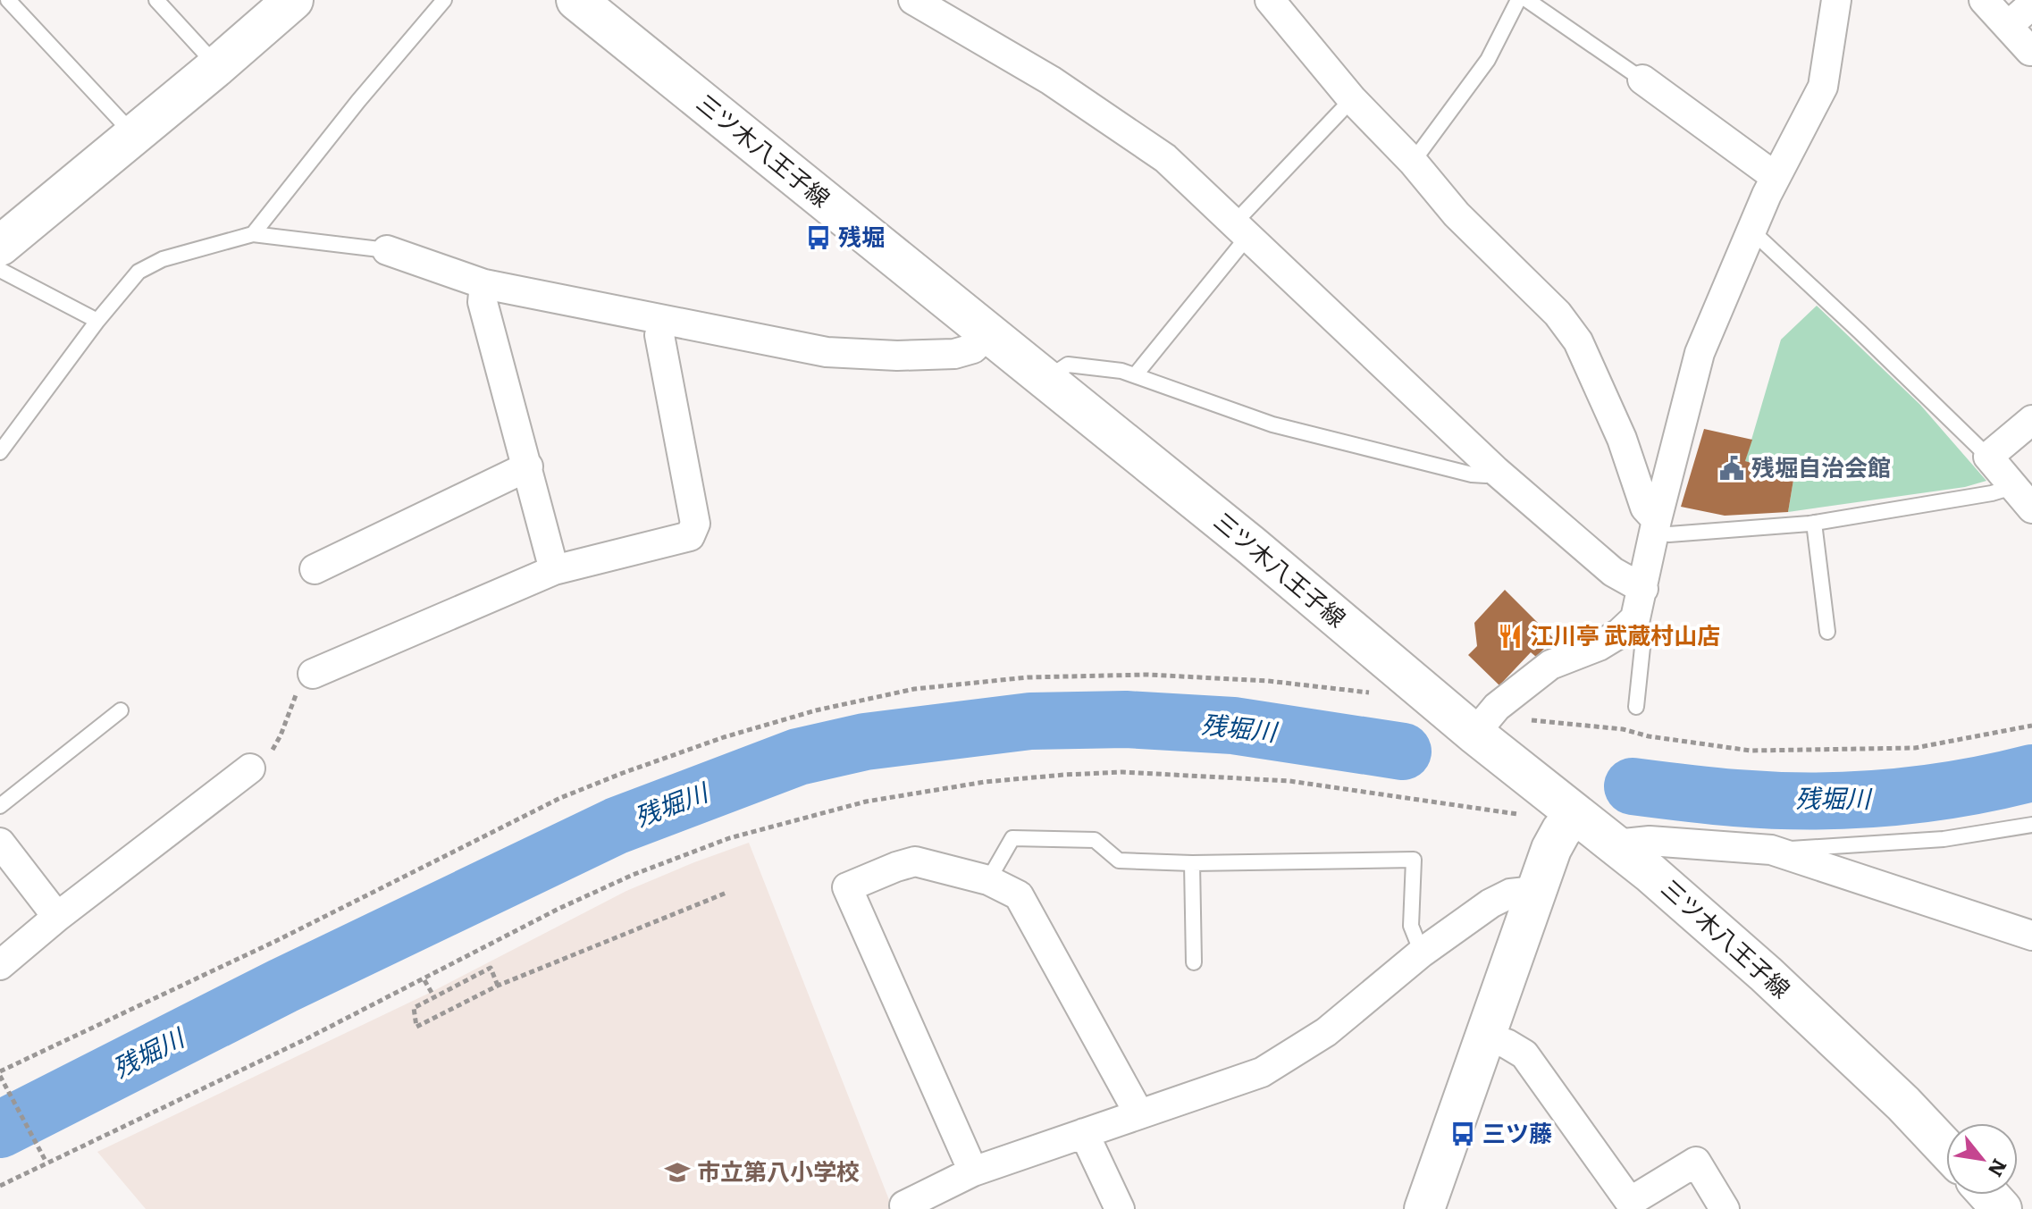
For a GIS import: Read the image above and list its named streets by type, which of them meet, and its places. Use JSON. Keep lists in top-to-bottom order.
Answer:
{
  "streets": {
    "main road": ["三ツ木八王子線"]
  },
  "water": ["残堀川"],
  "places": {
    "bus stop": ["残堀", "三ツ藤"],
    "public building": ["残堀自治会館"],
    "restaurant": ["江川亭 武蔵村山店"],
    "school or university": ["市立第八小学校"]
  },
  "north": "bottom right"
}
